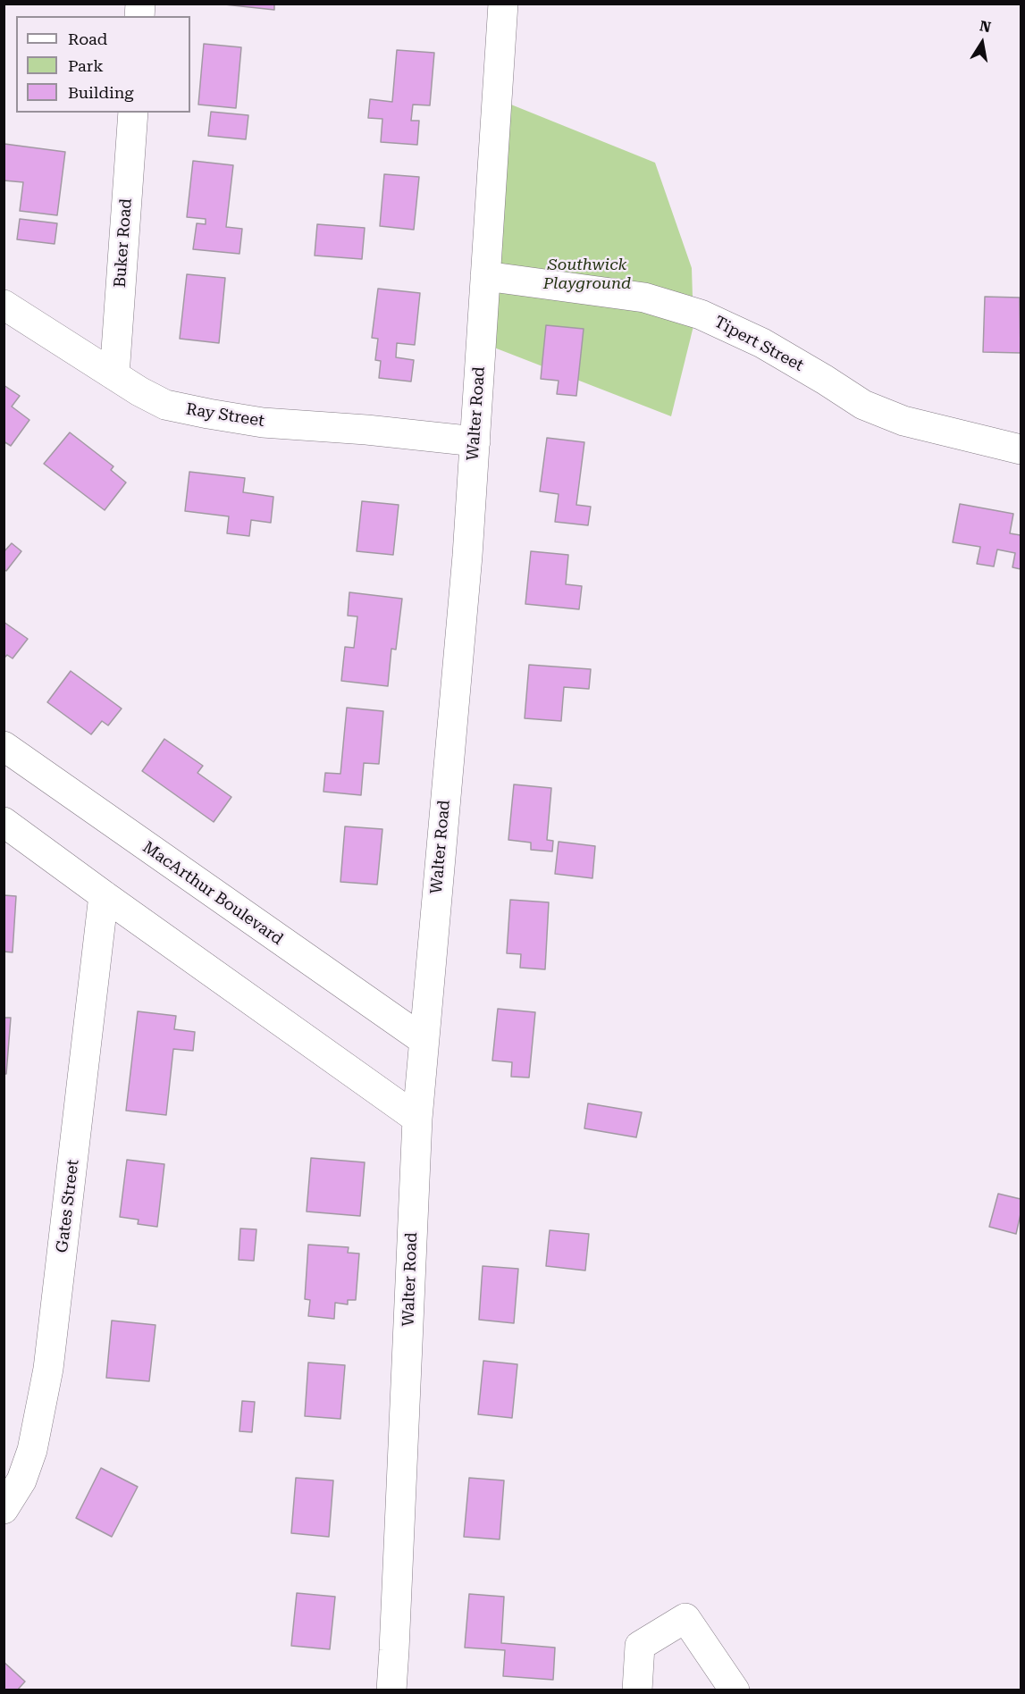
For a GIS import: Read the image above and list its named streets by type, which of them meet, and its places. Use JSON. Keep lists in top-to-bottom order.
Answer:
{
  "streets": {
    "street": [
      "Buker Road",
      "Tipert Street",
      "Walter Road",
      "Ray Street",
      "MacArthur Boulevard",
      "Gates Street"
    ]
  },
  "crossings": [
    ["Buker Road", "Ray Street"],
    ["Tipert Street", "Walter Road"],
    ["Walter Road", "Ray Street"],
    ["Walter Road", "MacArthur Boulevard"]
  ],
  "parks": ["Southwick Playground"],
  "legend": ["Road", "Park", "Building"],
  "north": "top"
}
